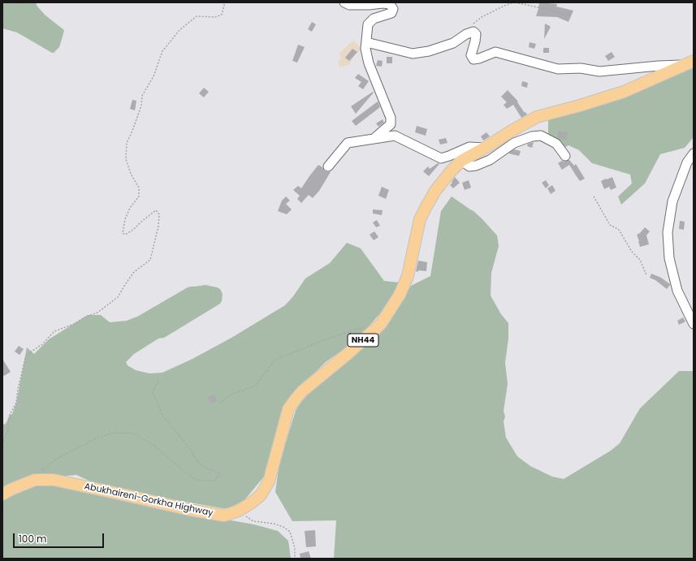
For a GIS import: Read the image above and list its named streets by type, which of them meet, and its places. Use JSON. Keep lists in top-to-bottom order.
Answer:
{
  "streets": {
    "main road": ["NH44", "Abukhaireni-Gorkha Highway"]
  },
  "scale_bar": "100 m"
}
